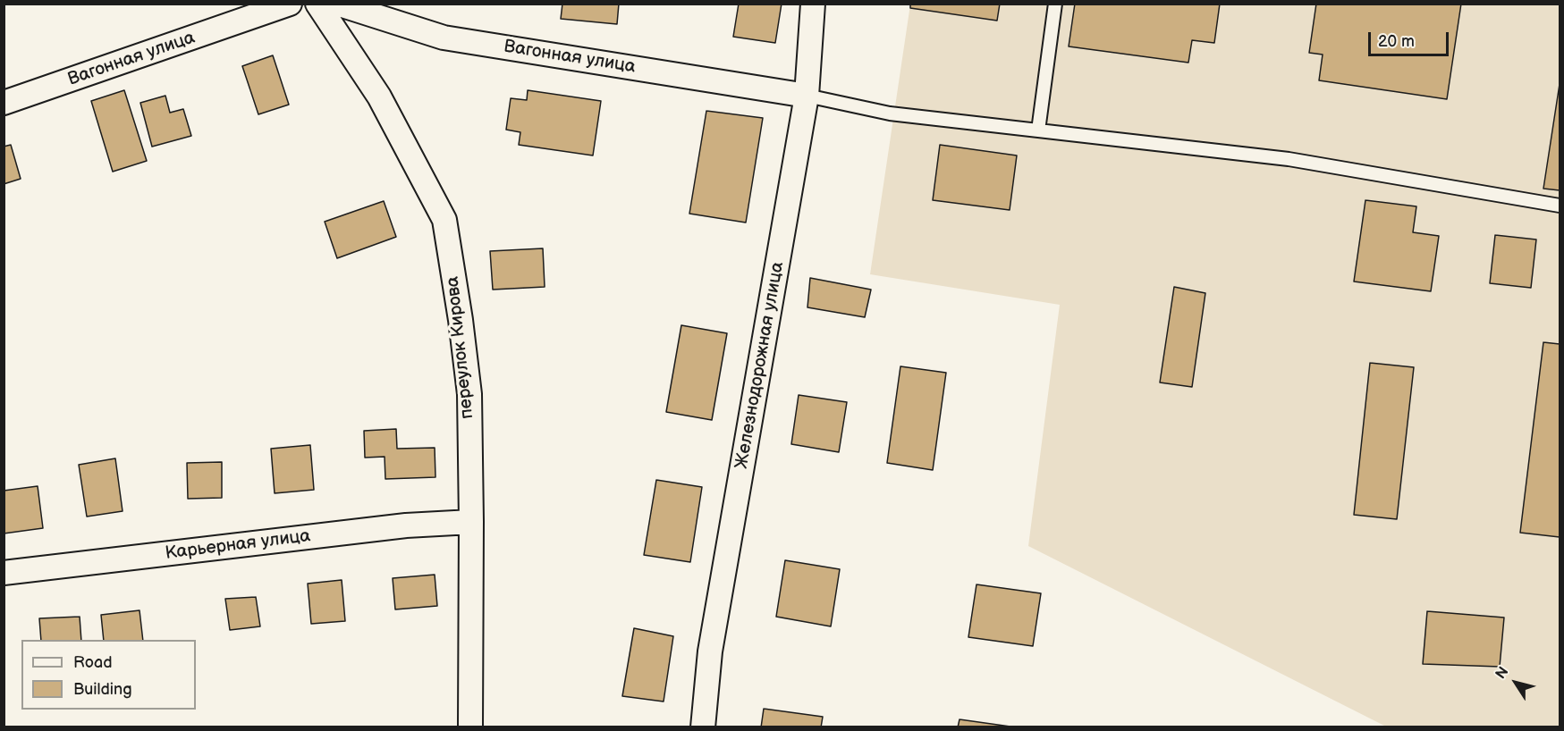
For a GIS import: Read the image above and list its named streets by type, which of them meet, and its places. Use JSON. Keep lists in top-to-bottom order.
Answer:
{
  "streets": {
    "street": [
      "Вагонная улица",
      "переулок Кирова",
      "Железнодорожная улица",
      "Карьерная улица"
    ]
  },
  "crossings": [
    ["Вагонная улица", "Железнодорожная улица"],
    ["переулок Кирова", "Карьерная улица"]
  ],
  "legend": ["Road", "Building"],
  "scale_bar": "20 m",
  "north": "top left"
}
